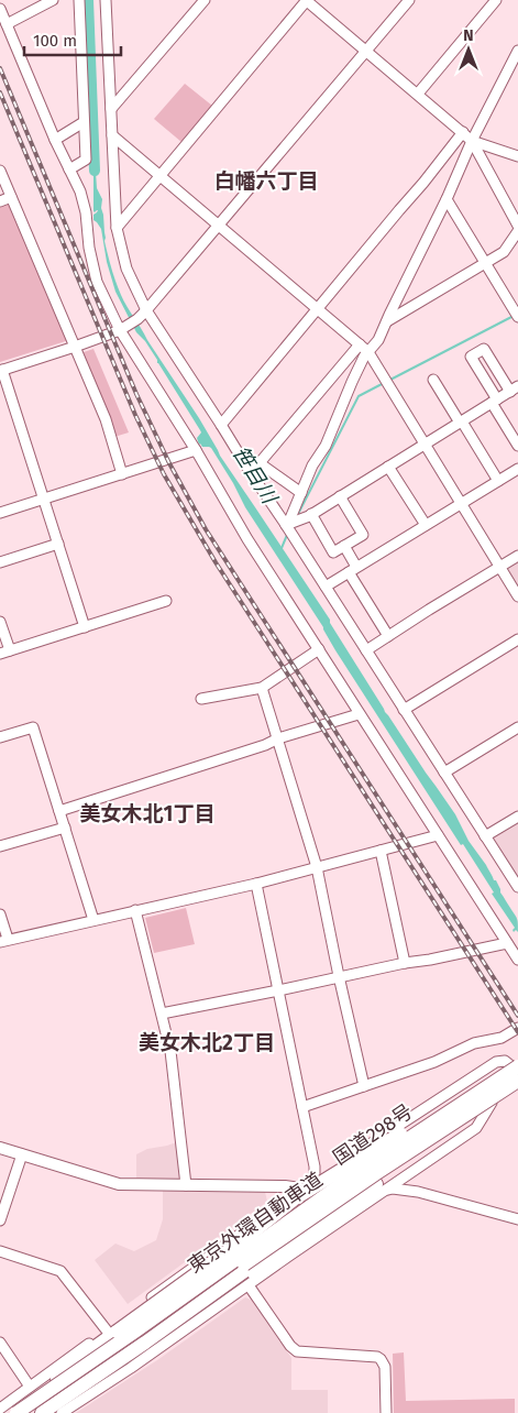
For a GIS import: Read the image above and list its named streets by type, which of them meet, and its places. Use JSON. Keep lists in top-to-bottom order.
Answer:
{
  "streets": {
    "highway": ["国道298号", "東京外環自動車道"]
  },
  "crossings": [
    ["国道298号", "東京外環自動車道"]
  ],
  "districts": ["白幡六丁目", "美女木北1丁目", "美女木北2丁目"],
  "water": ["笹目川"],
  "scale_bar": "100 m",
  "north": "top"
}
